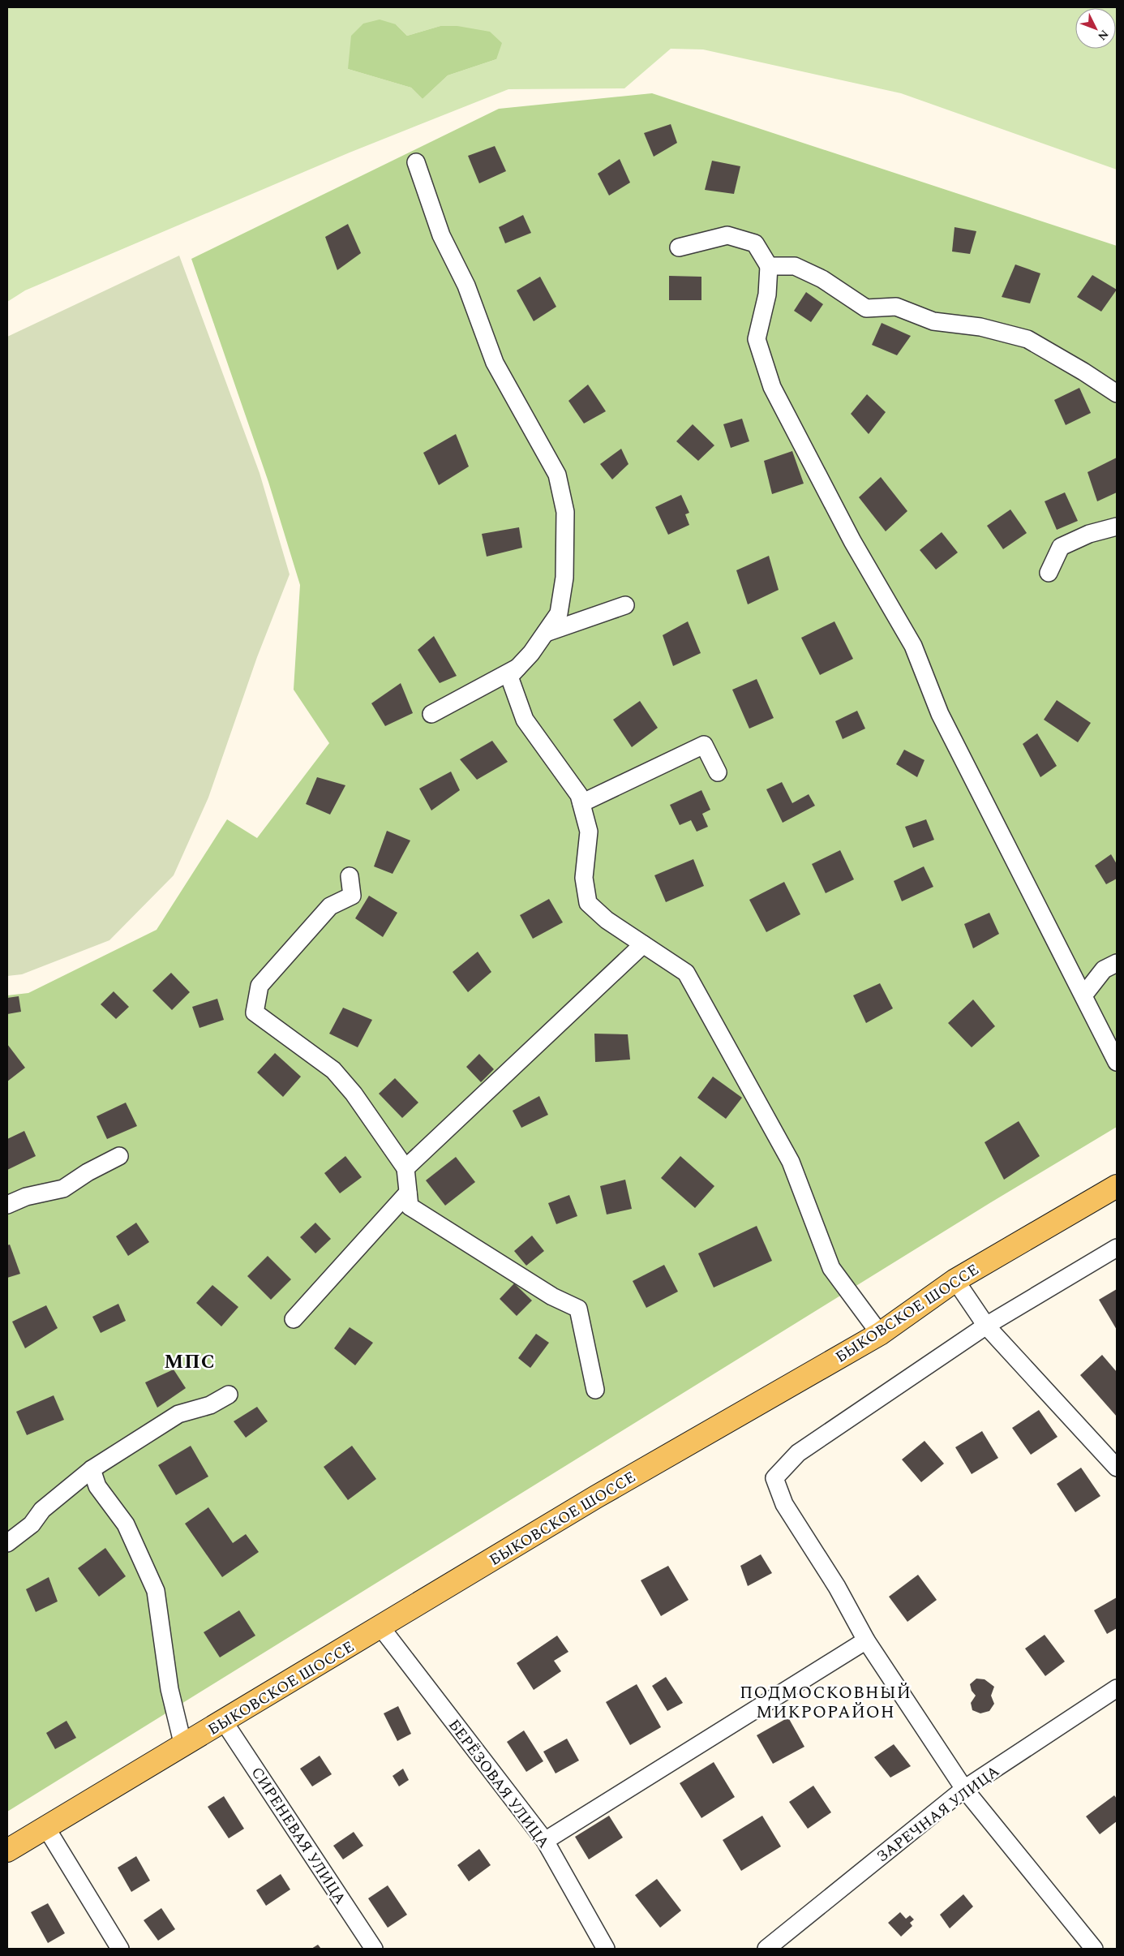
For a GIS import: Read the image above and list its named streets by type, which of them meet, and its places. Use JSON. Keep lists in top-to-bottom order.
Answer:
{
  "streets": {
    "main road": ["БЫКОВСКОЕ ШОССЕ"],
    "street": ["БЕРЁЗОВАЯ УЛИЦА", "ЗАРЕЧНАЯ УЛИЦА", "СИРЕНЕВАЯ УЛИЦА"]
  },
  "crossings": [
    ["БЫКОВСКОЕ ШОССЕ", "БЕРЁЗОВАЯ УЛИЦА"],
    ["БЫКОВСКОЕ ШОССЕ", "СИРЕНЕВАЯ УЛИЦА"]
  ],
  "districts": ["МПС", "ПОДМОСКОВНЫЙ МИКРОРАЙОН"],
  "north": "bottom right"
}
